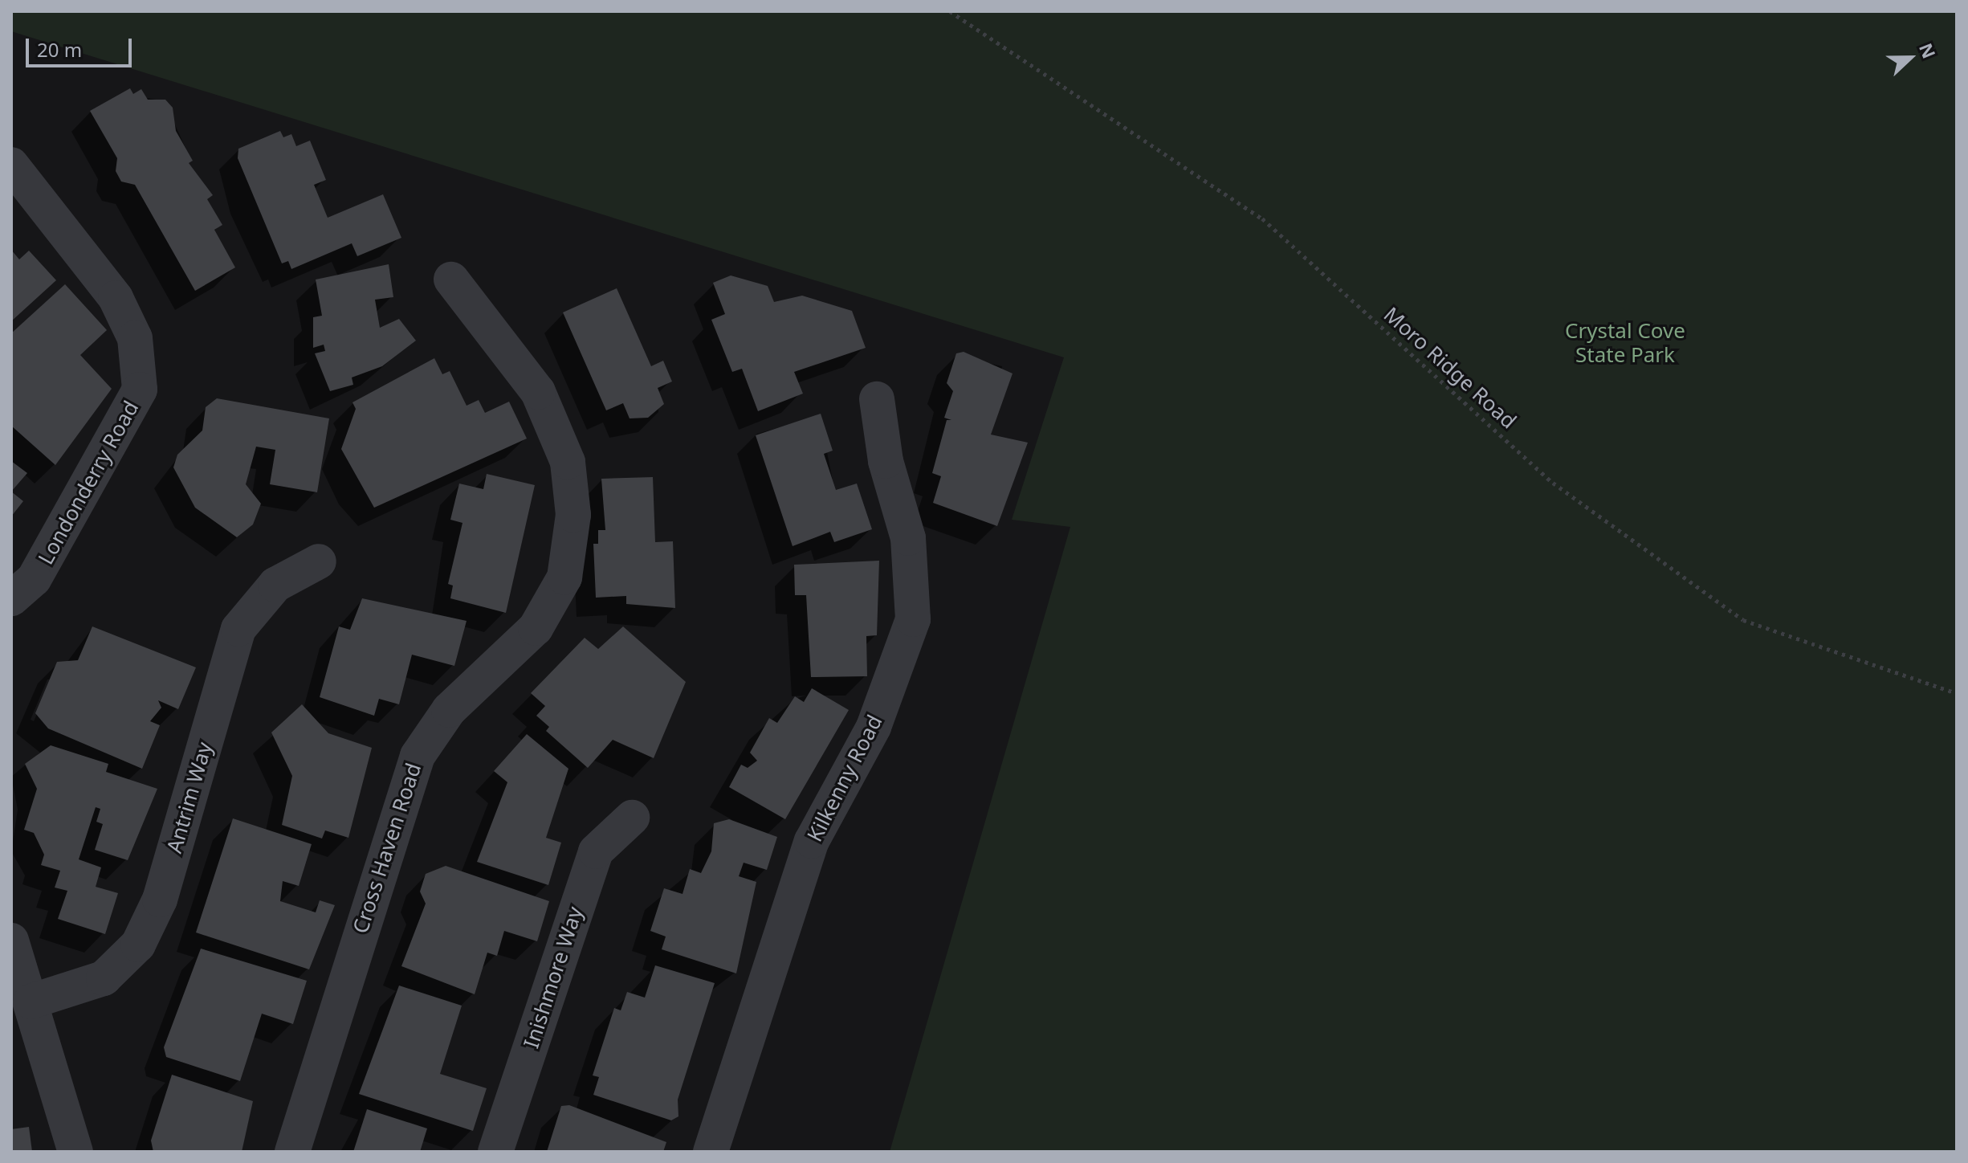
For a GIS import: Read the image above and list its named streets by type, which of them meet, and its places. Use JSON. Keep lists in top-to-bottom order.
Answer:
{
  "streets": {
    "street": [
      "Londonderry Road",
      "Kilkenny Road",
      "Antrim Way",
      "Cross Haven Road",
      "Inishmore Way"
    ],
    "path": ["Moro Ridge Road"]
  },
  "parks": ["Crystal Cove State Park"],
  "scale_bar": "20 m",
  "north": "right"
}
